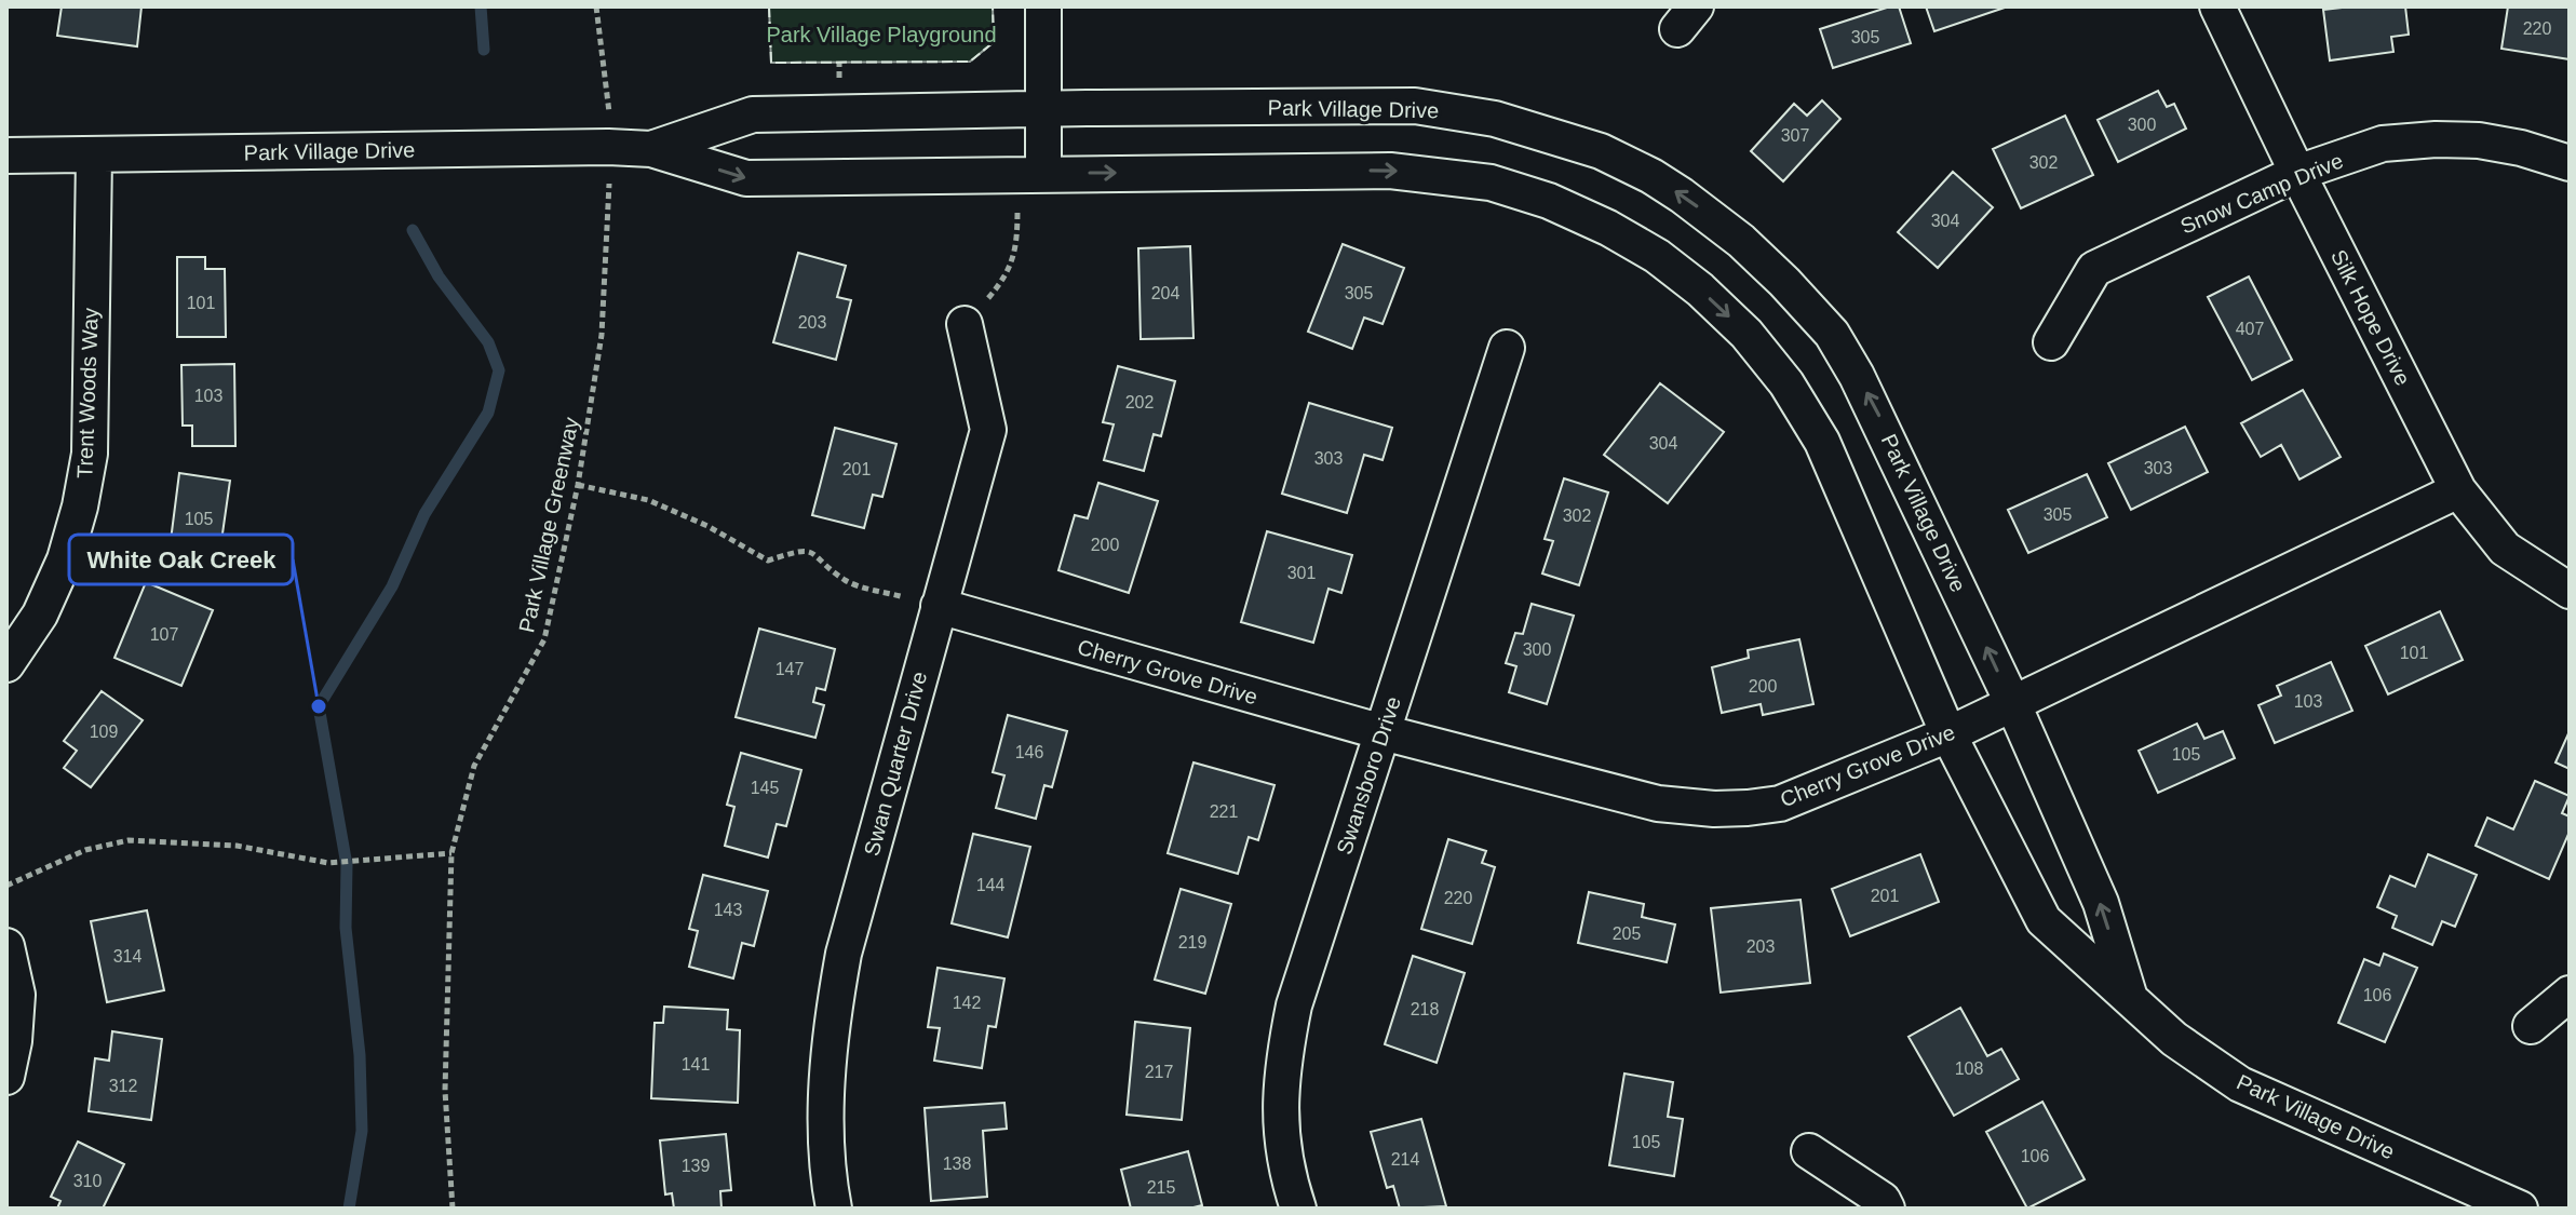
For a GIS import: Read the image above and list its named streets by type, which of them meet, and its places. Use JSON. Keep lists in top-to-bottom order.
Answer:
{
  "streets": {
    "street": [
      "Park Village Drive",
      "Snow Camp Drive",
      "Silk Hope Drive",
      "Trent Woods Way",
      "Cherry Grove Drive",
      "Swan Quarter Drive",
      "Swansboro Drive"
    ],
    "path": ["Park Village Greenway"]
  },
  "crossings": [
    ["Park Village Drive", "Trent Woods Way"],
    ["Park Village Drive", "Cherry Grove Drive"],
    ["Snow Camp Drive", "Silk Hope Drive"],
    ["Silk Hope Drive", "Cherry Grove Drive"],
    ["Cherry Grove Drive", "Swan Quarter Drive"],
    ["Cherry Grove Drive", "Swansboro Drive"]
  ],
  "parks": ["Park Village Playground"],
  "places": ["White Oak Creek"],
  "house_numbers": [
    "220",
    "305",
    "300",
    "307",
    "302",
    "304",
    "204",
    "305",
    "101",
    "203",
    "407",
    "103",
    "202",
    "304",
    "303",
    "303",
    "201",
    "305",
    "302",
    "105",
    "200",
    "301",
    "107",
    "300",
    "101",
    "147",
    "200",
    "103",
    "109",
    "146",
    "105",
    "145",
    "221",
    "144",
    "201",
    "220",
    "143",
    "205",
    "219",
    "203",
    "314",
    "106",
    "142",
    "218",
    "141",
    "108",
    "217",
    "312",
    "105",
    "106",
    "214",
    "138",
    "139",
    "310",
    "215"
  ]
}
